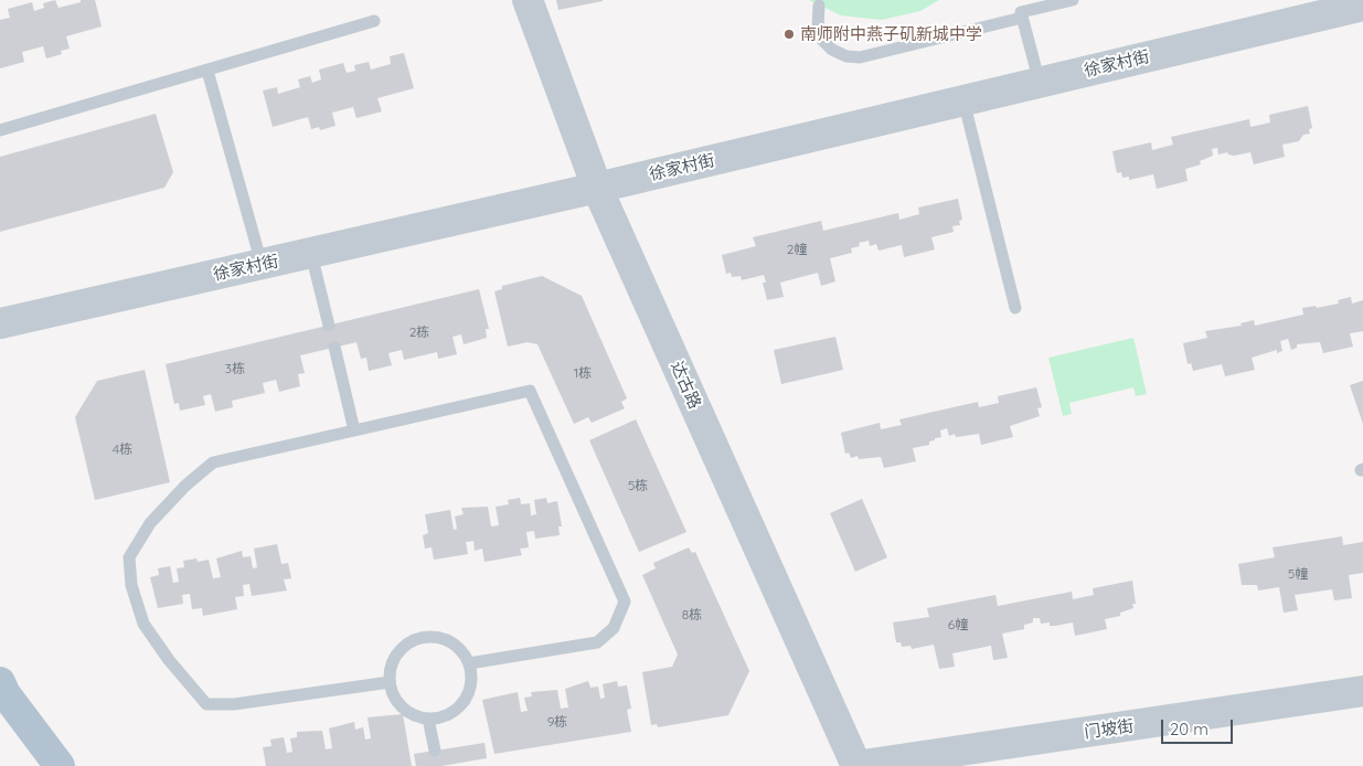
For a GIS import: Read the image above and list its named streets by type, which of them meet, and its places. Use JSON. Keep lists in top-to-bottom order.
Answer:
{
  "streets": {
    "street": ["徐家村街", "达古路", "门坡街"]
  },
  "crossings": [
    ["徐家村街", "达古路"],
    ["达古路", "门坡街"]
  ],
  "places": ["南师附中燕子矶新城中学"],
  "house_numbers": [
    "2幢",
    "2栋",
    "3栋",
    "1栋",
    "4栋",
    "5栋",
    "5幢",
    "8栋",
    "6幢",
    "9栋"
  ],
  "scale_bar": "20 m"
}
